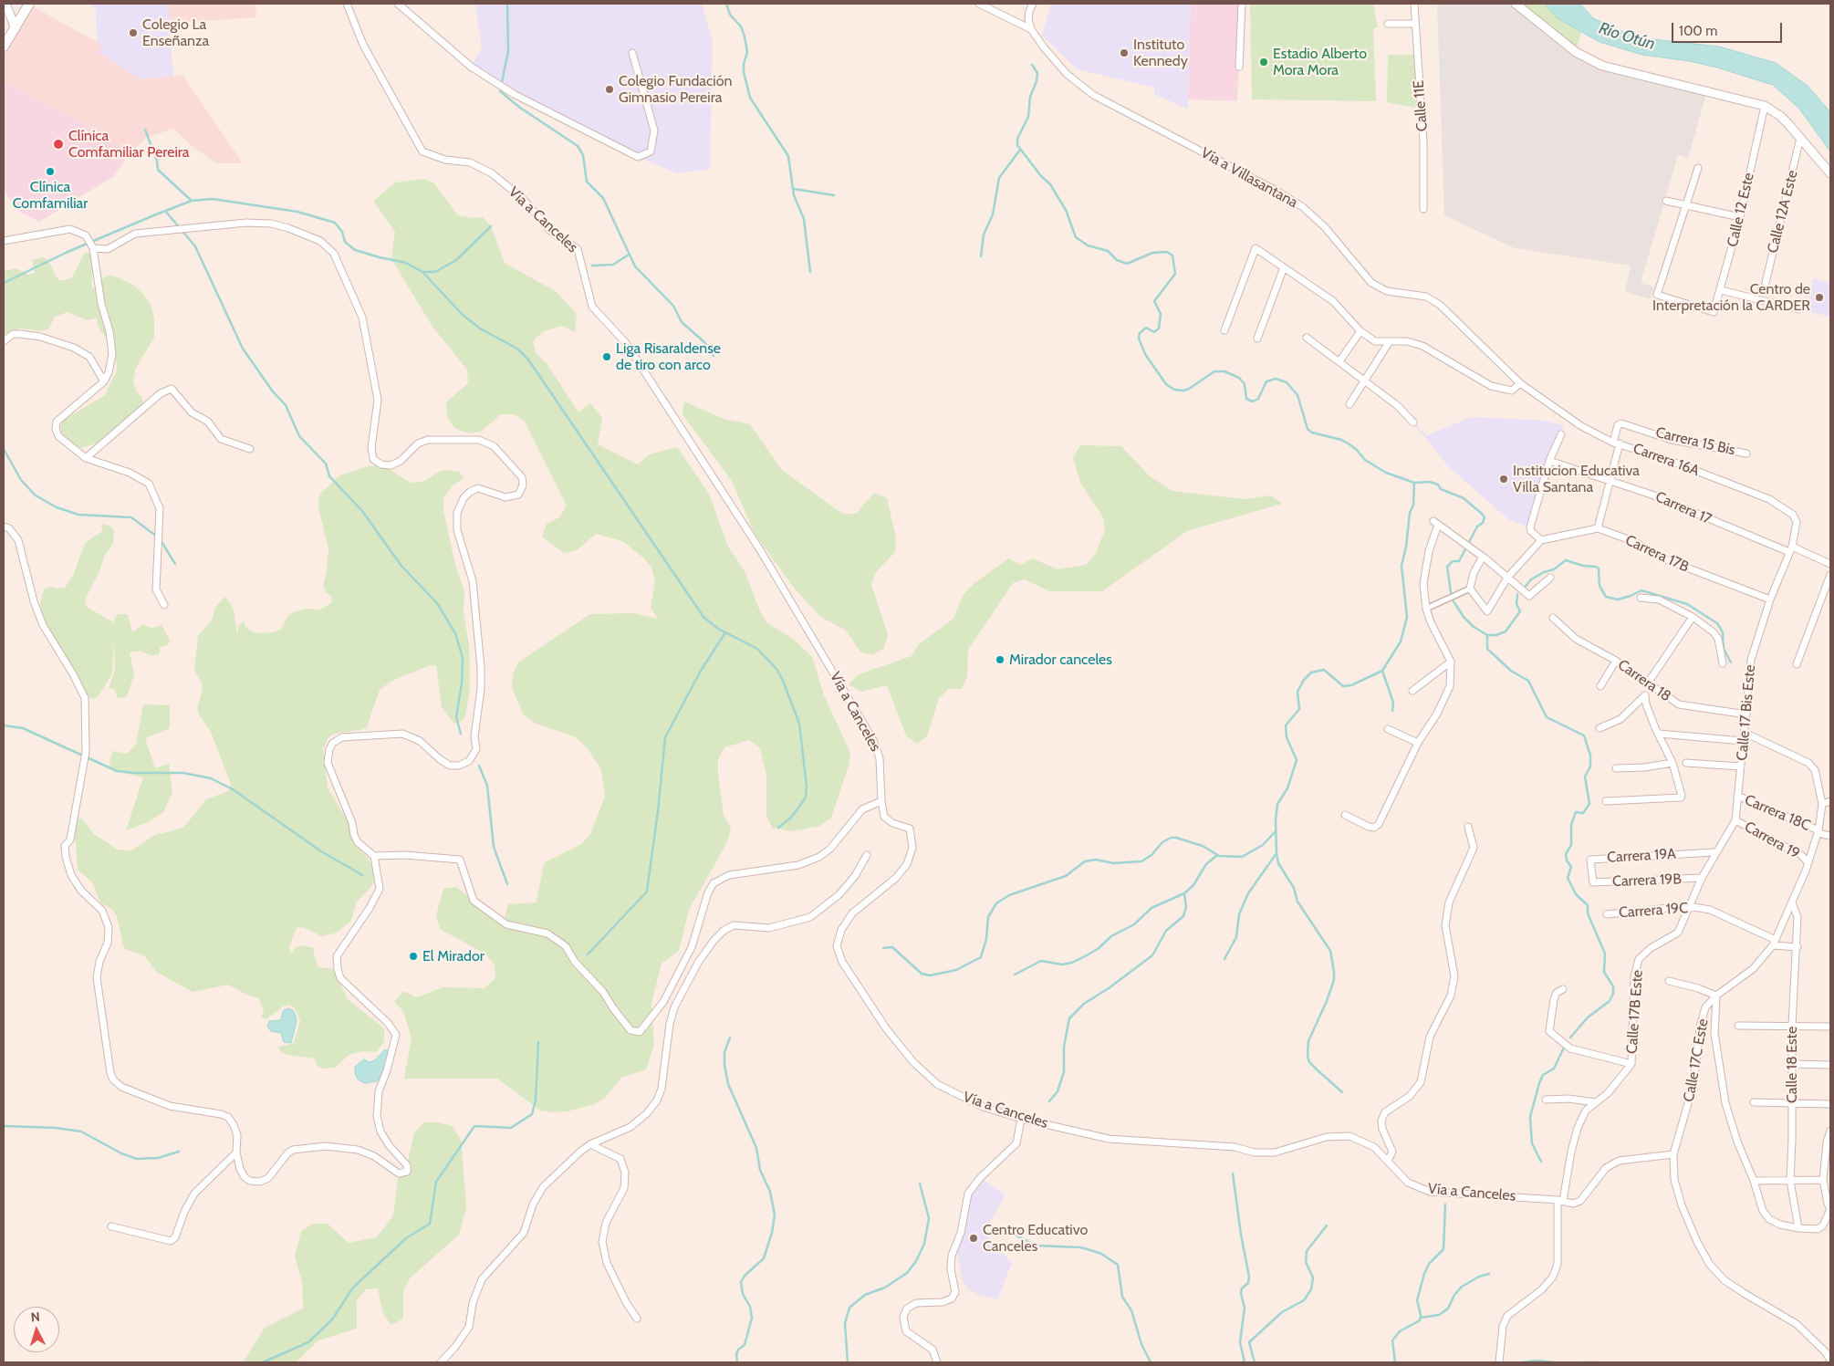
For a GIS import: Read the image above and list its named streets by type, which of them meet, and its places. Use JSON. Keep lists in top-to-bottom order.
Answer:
{
  "streets": {
    "street": [
      "Calle 11E",
      "Vía a Villasantana",
      "Calle 12 Este",
      "Calle 12A Este",
      "Vía a Canceles",
      "Carrera 15 Bis",
      "Carrera 16A",
      "Carrera 17",
      "Carrera 17B",
      "Carrera 18",
      "Calle 17 Bis Este",
      "Carrera 18C",
      "Carrera 19",
      "Carrera 19A",
      "Carrera 19B",
      "Carrera 19C",
      "Calle 17B Este",
      "Calle 17C Este",
      "Calle 18 Este"
    ]
  },
  "crossings": [
    ["Vía a Villasantana", "Carrera 16A"],
    ["Vía a Canceles", "Calle 17B Este"],
    ["Vía a Canceles", "Calle 17C Este"],
    ["Carrera 15 Bis", "Carrera 16A"],
    ["Carrera 16A", "Calle 17 Bis Este"],
    ["Carrera 17", "Calle 17 Bis Este"],
    ["Carrera 17B", "Calle 17 Bis Este"],
    ["Carrera 18", "Calle 17 Bis Este"],
    ["Calle 17 Bis Este", "Carrera 18C"],
    ["Calle 17 Bis Este", "Carrera 19"],
    ["Calle 17 Bis Este", "Carrera 19A"],
    ["Calle 17 Bis Este", "Carrera 19B"],
    ["Calle 17 Bis Este", "Carrera 19C"],
    ["Calle 17 Bis Este", "Calle 17B Este"],
    ["Carrera 19A", "Carrera 19B"],
    ["Carrera 19C", "Calle 17B Este"],
    ["Carrera 19C", "Calle 18 Este"]
  ],
  "water": ["Río Otún"],
  "places": [
    "Colegio La Enseñanza",
    "Instituto Kennedy",
    "Estadio Alberto Mora Mora",
    "Colegio Fundación Gimnasio Pereira",
    "Clínica Comfamiliar Pereira",
    "Clínica Comfamiliar",
    "Centro de Interpretación la CARDER",
    "Liga Risaraldense de tiro con arco",
    "Institucion Educativa Villa Santana",
    "Mirador canceles",
    "El Mirador",
    "Centro Educativo Canceles"
  ],
  "scale_bar": "100 m",
  "north": "top"
}
